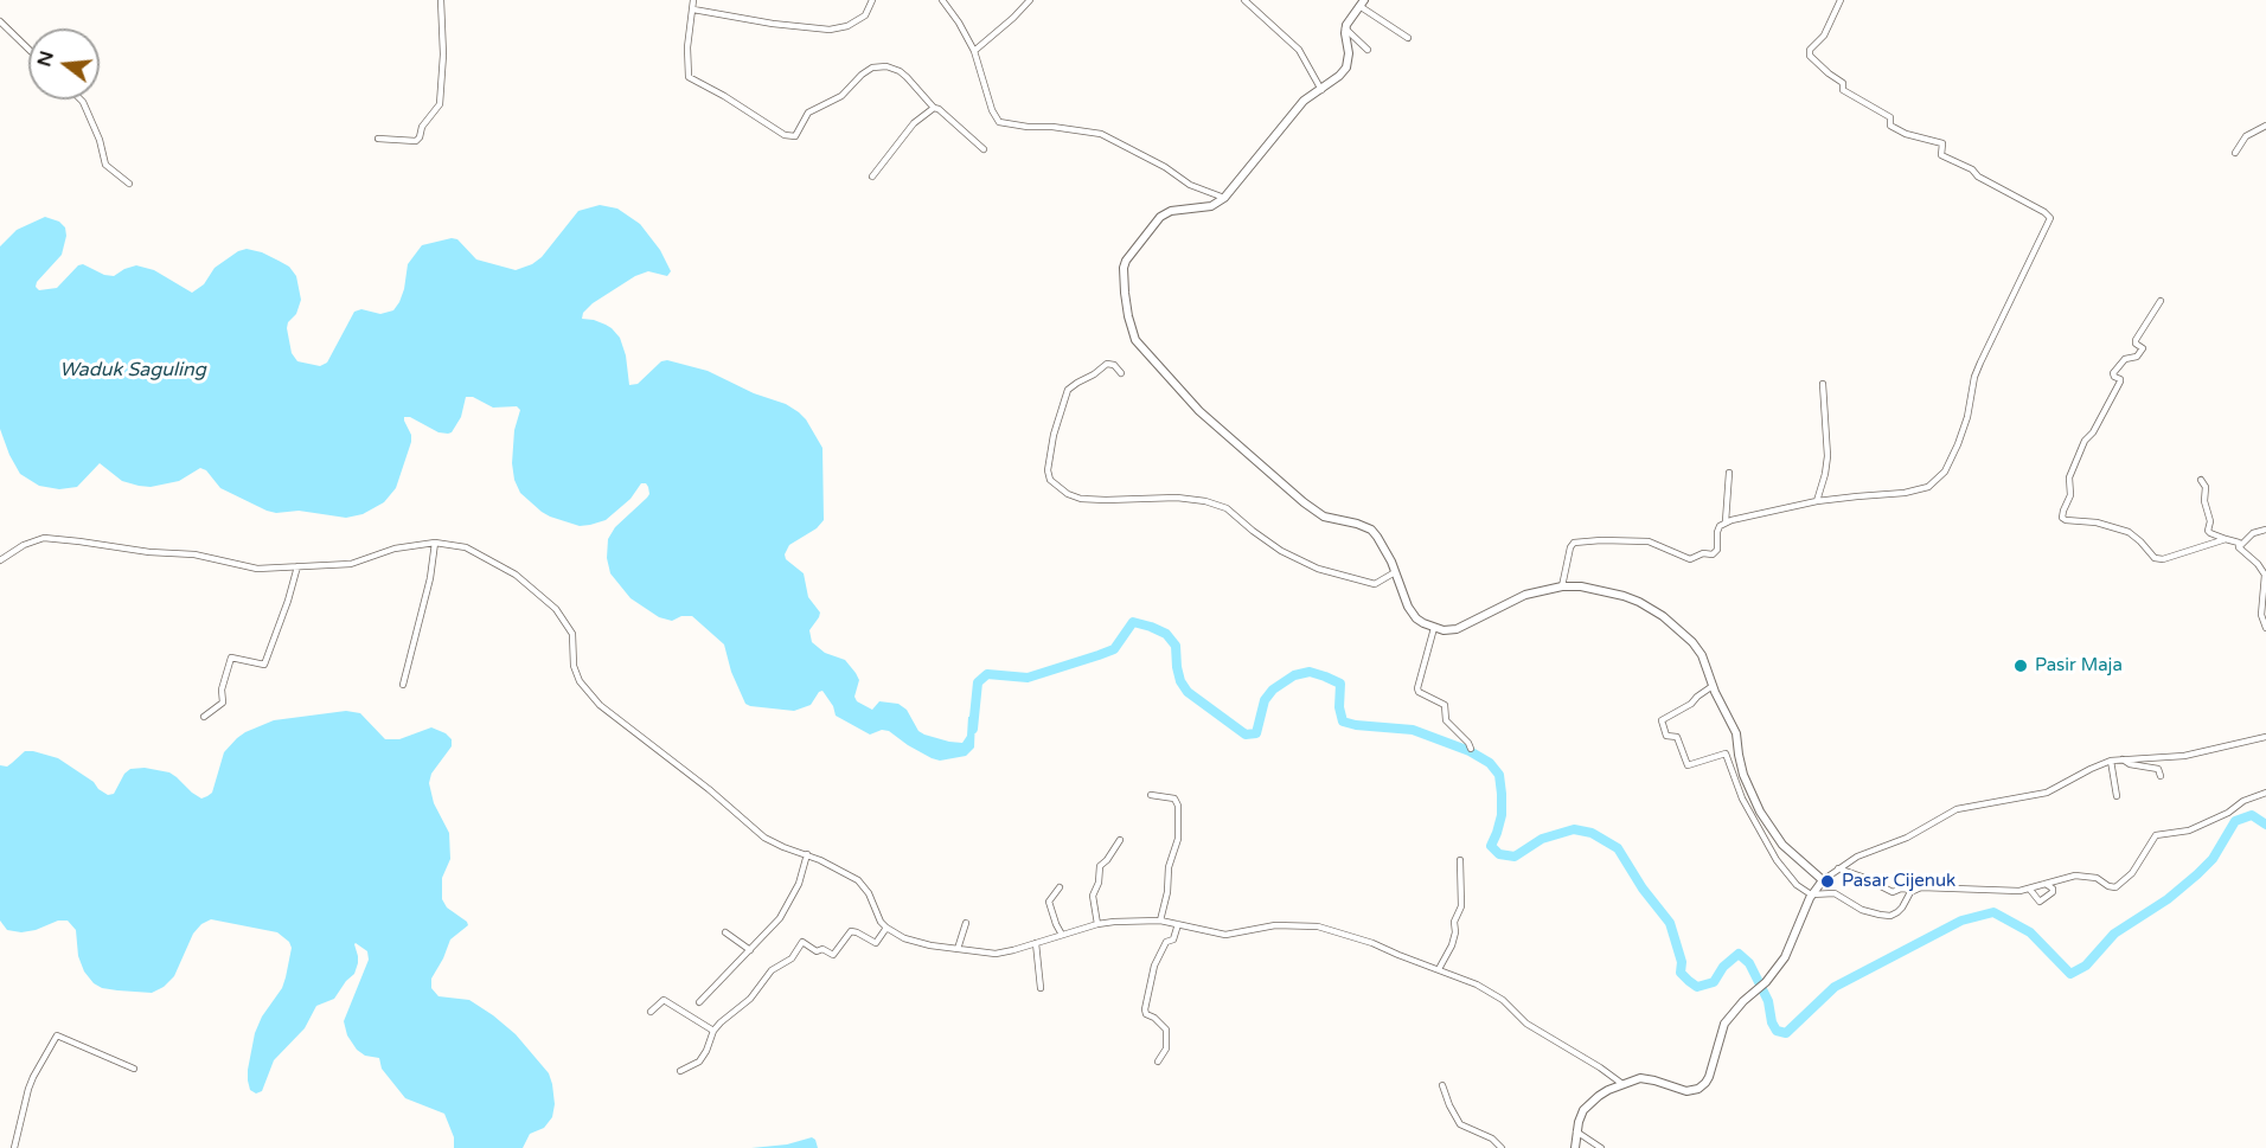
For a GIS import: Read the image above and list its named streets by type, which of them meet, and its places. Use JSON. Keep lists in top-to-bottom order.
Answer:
{
  "water": ["Waduk Saguling"],
  "places": ["Pasir Maja", "Pasar Cijenuk"],
  "north": "left"
}
